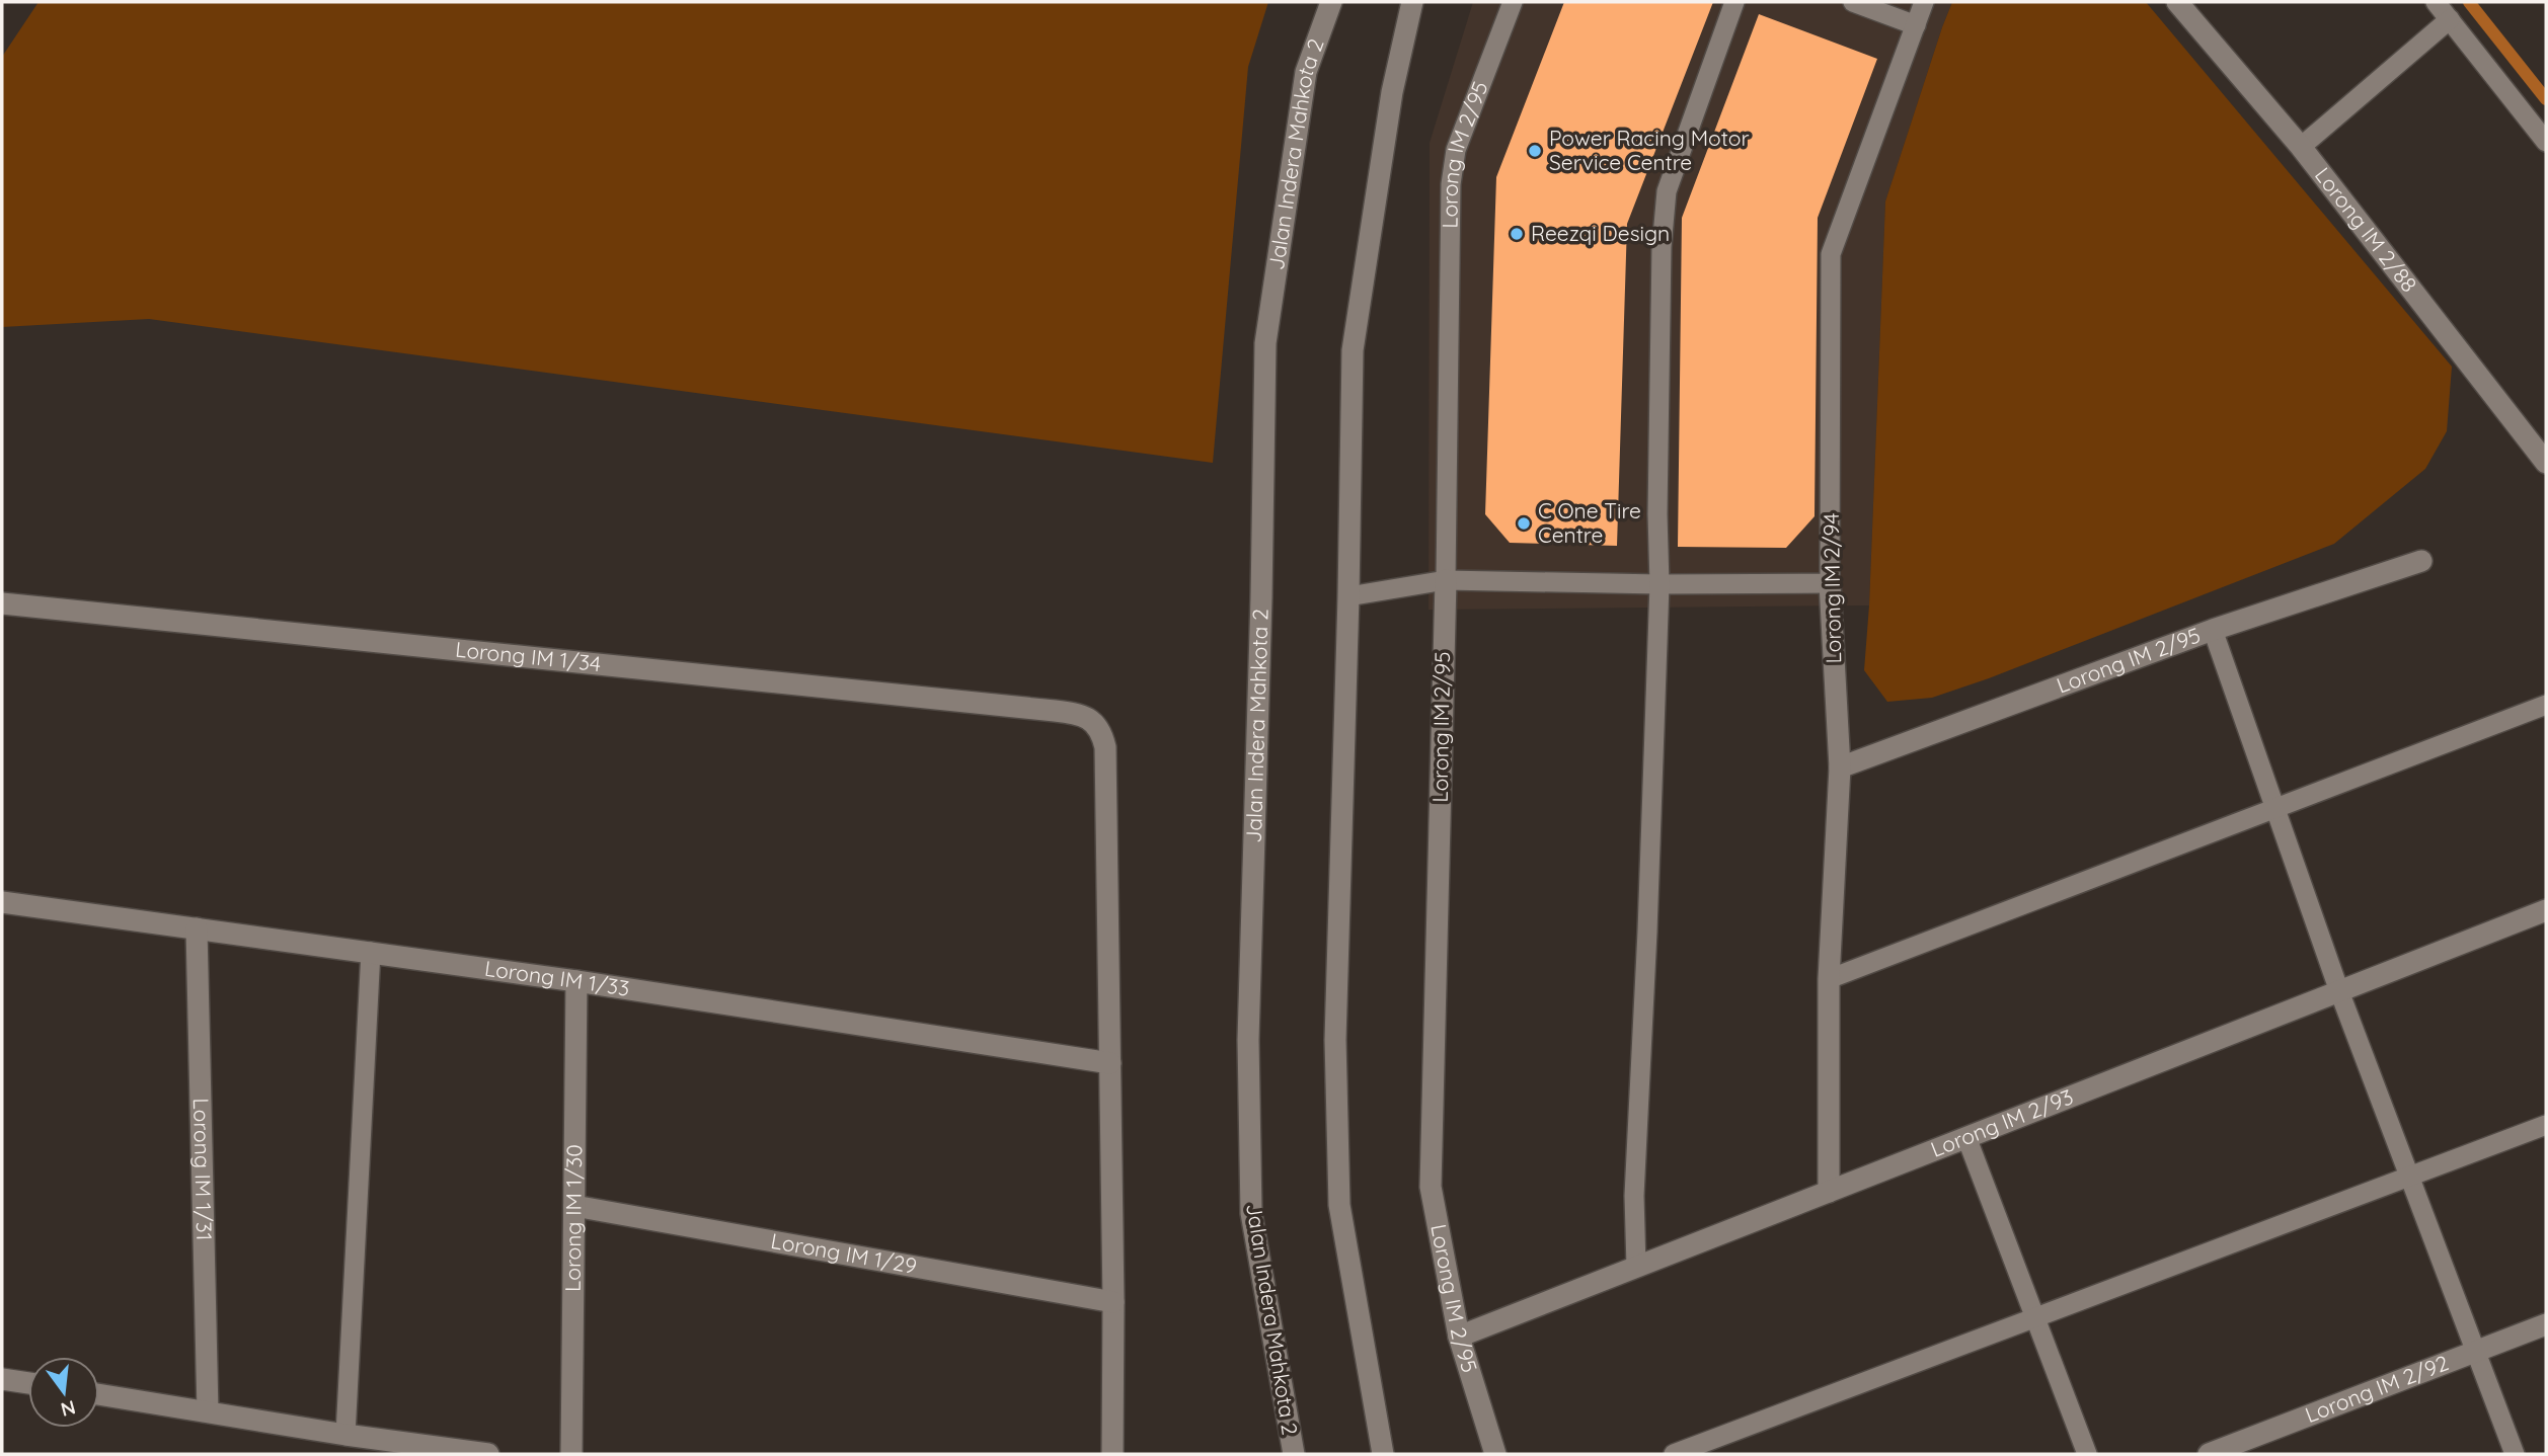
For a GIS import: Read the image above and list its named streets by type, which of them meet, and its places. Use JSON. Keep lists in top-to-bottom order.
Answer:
{
  "streets": {
    "street": [
      "Jalan Indera Mahkota 2",
      "Lorong IM 2/95",
      "Lorong IM 2/88",
      "Lorong IM 2/94",
      "Lorong IM 1/34",
      "Lorong IM 1/33",
      "Lorong IM 2/93",
      "Lorong IM 1/31",
      "Lorong IM 1/30",
      "Lorong IM 1/29",
      "Lorong IM 2/92"
    ]
  },
  "crossings": [
    ["Lorong IM 2/95", "Lorong IM 2/94"],
    ["Lorong IM 2/95", "Lorong IM 2/93"],
    ["Lorong IM 2/94", "Lorong IM 2/93"],
    ["Lorong IM 1/34", "Lorong IM 1/33"],
    ["Lorong IM 1/34", "Lorong IM 1/29"],
    ["Lorong IM 1/33", "Lorong IM 1/31"],
    ["Lorong IM 1/33", "Lorong IM 1/30"],
    ["Lorong IM 1/30", "Lorong IM 1/29"]
  ],
  "places": ["Power Racing Motor Service Centre", "Reezqi Design", "C One Tire Centre"],
  "north": "bottom"
}
